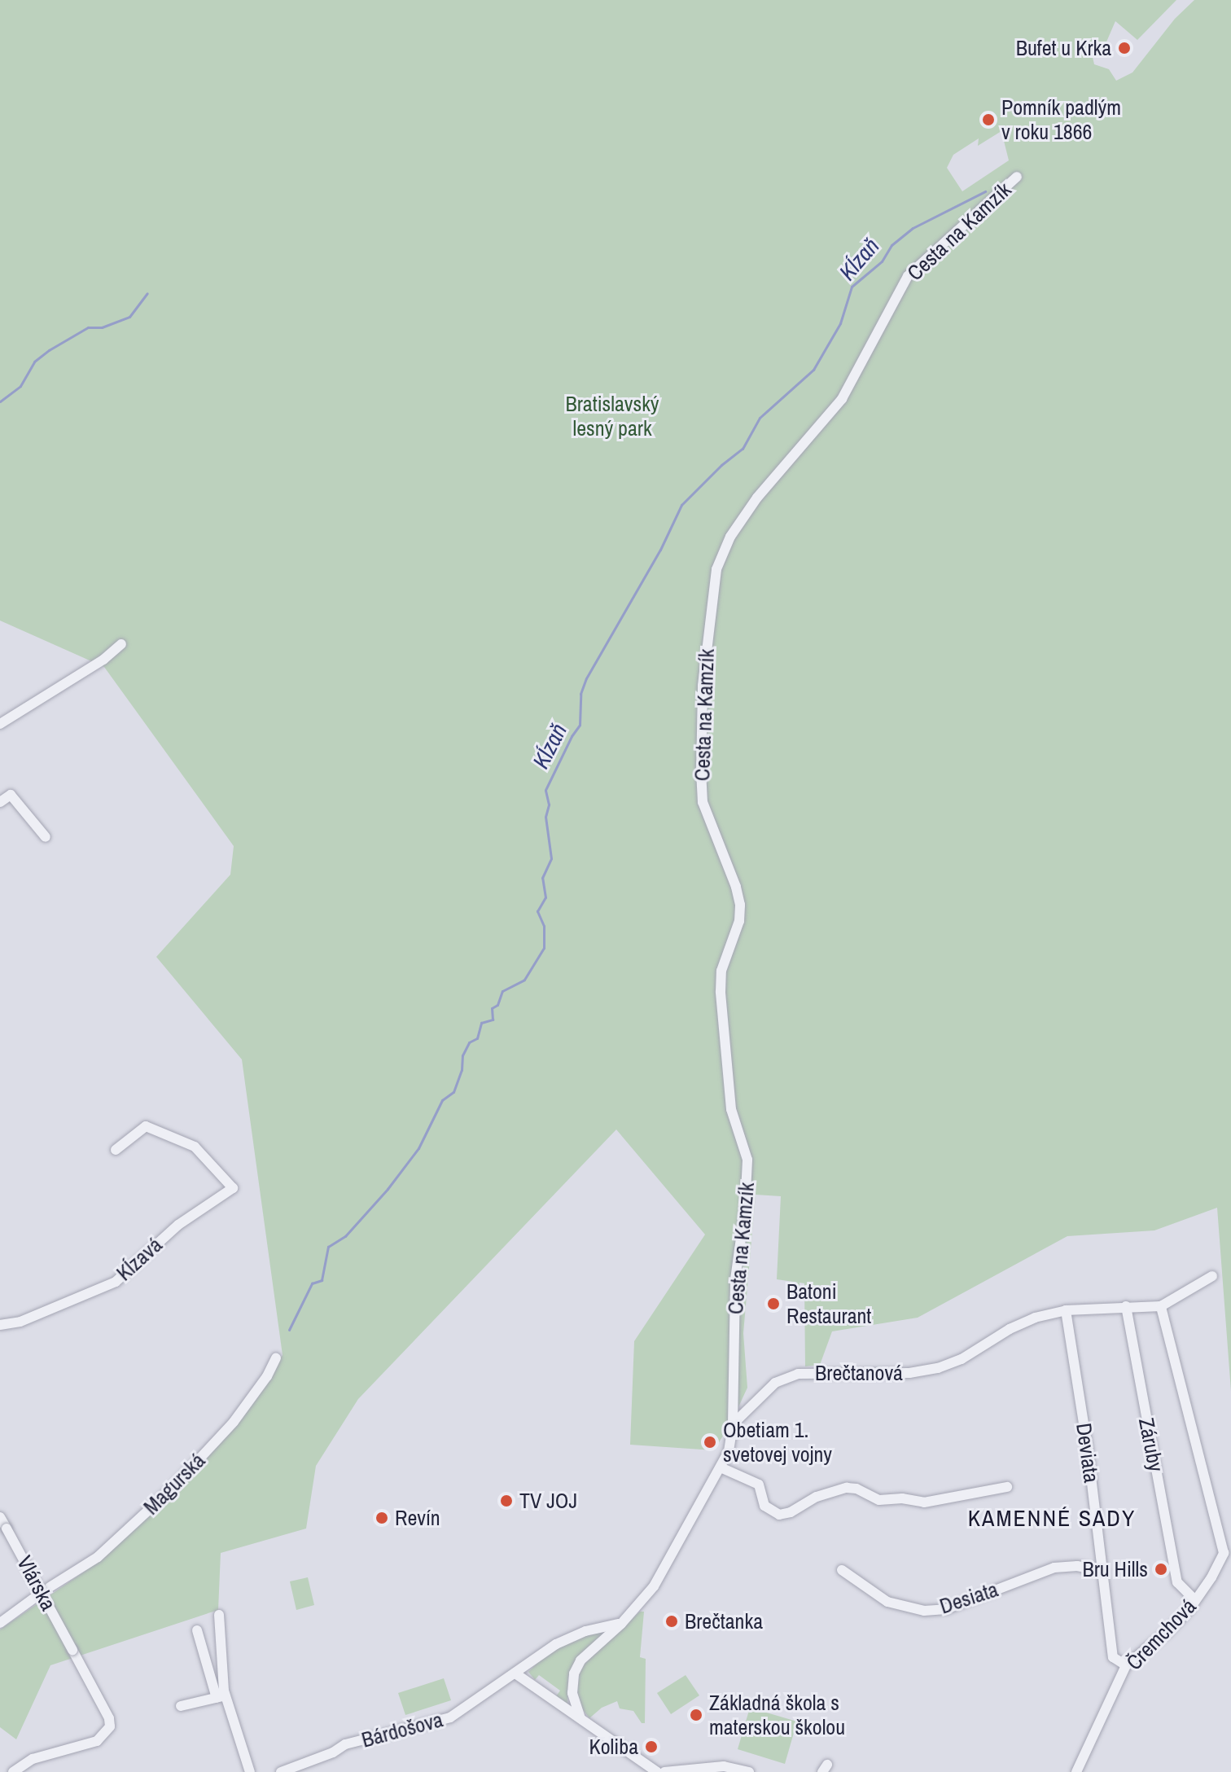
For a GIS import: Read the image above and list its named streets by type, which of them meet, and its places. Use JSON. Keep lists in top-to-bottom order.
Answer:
{
  "streets": {
    "street": [
      "Cesta na Kamzík",
      "Kĺzavá",
      "Brečtanová",
      "Záruby",
      "Deviata",
      "Magurská",
      "Vlárska",
      "Desiata",
      "Čremchová",
      "Bárdošova"
    ]
  },
  "crossings": [
    ["Cesta na Kamzík", "Brečtanová"],
    ["Brečtanová", "Záruby"],
    ["Brečtanová", "Deviata"],
    ["Brečtanová", "Čremchová"],
    ["Záruby", "Čremchová"],
    ["Deviata", "Desiata"],
    ["Deviata", "Čremchová"]
  ],
  "districts": ["KAMENNÉ SADY"],
  "water": ["Kĺzaň"],
  "parks": ["Bratislavský lesný park"],
  "places": [
    "Bufet u Krka",
    "Pomník padlým v roku 1866",
    "Batoni Restaurant",
    "Obetiam 1. svetovej vojny",
    "TV JOJ",
    "Revín",
    "Bru Hills",
    "Brečtanka",
    "Základná škola s materskou školou",
    "Koliba"
  ]
}
